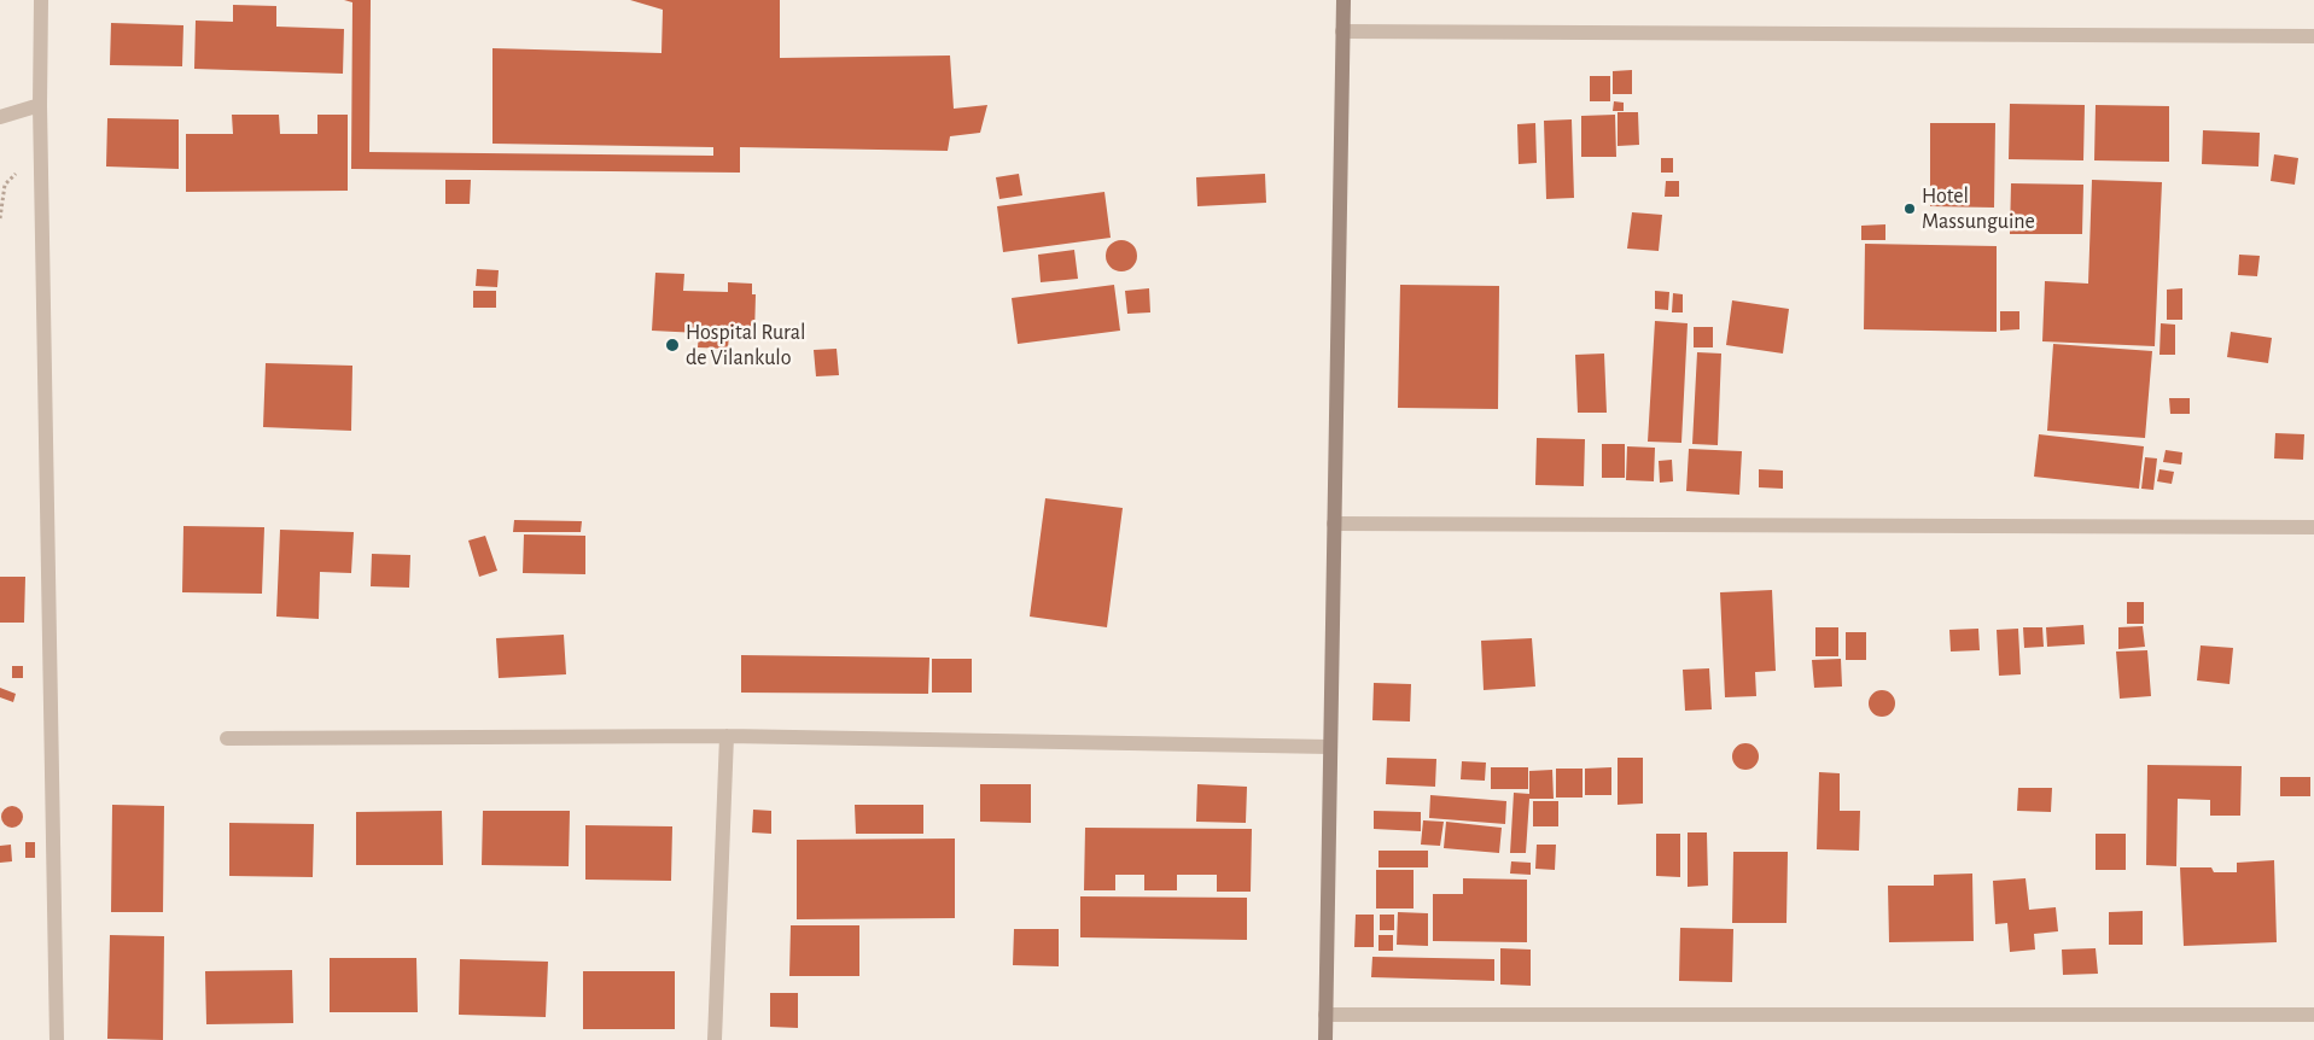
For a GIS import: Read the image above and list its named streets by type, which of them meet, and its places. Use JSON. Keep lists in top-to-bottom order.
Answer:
{
  "places": ["Hotel Massunguine", "Hospital Rural de Vilankulo"]
}
